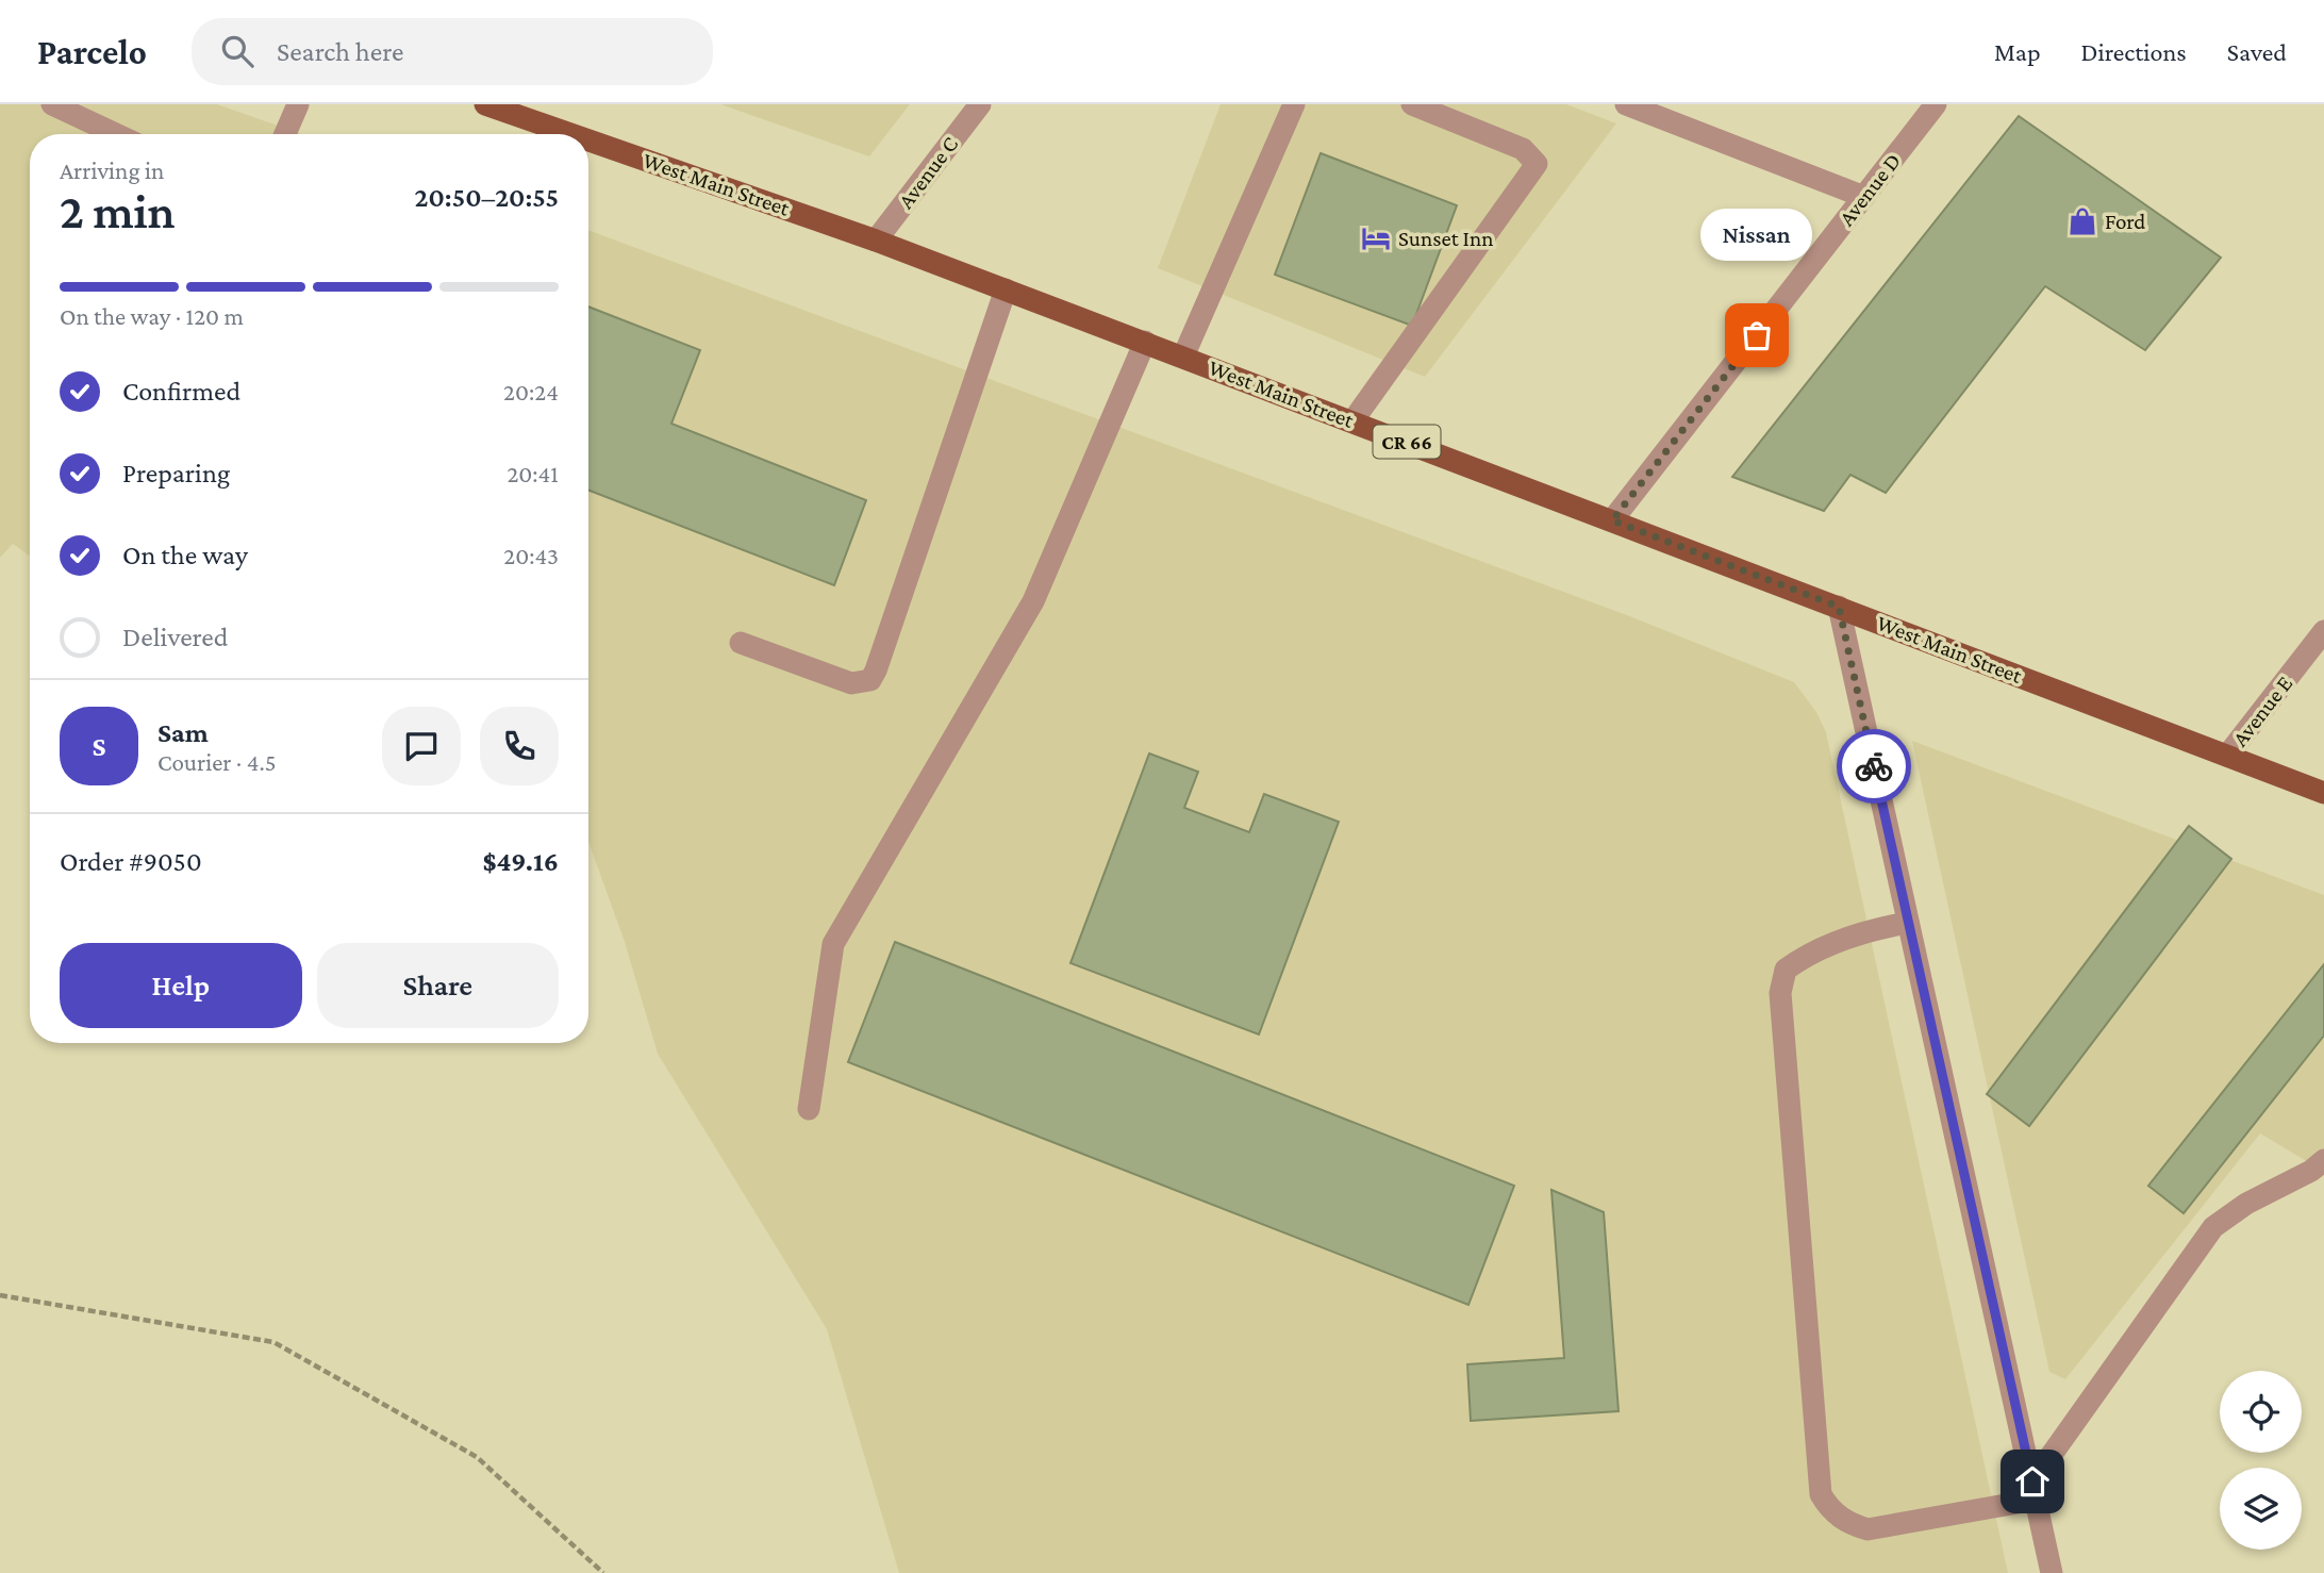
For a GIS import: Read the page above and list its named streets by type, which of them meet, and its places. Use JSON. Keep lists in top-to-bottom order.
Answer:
{
  "streets": {
    "main road": ["West Main Street", "CR 66"],
    "street": ["Avenue C", "Avenue D", "Avenue E"]
  },
  "crossings": [
    ["Avenue C", "West Main Street"],
    ["West Main Street", "Avenue D"],
    ["West Main Street", "Avenue E"]
  ],
  "places": {
    "shop": ["Ford"],
    "hotel": ["Sunset Inn"],
    "other": ["Nissan"]
  },
  "page": {
    "header": "Parcelo",
    "search": "Search here",
    "nav": ["Map", "Directions", "Saved"],
    "heading": ["2 min", "Arriving in", "20:50–20:55"],
    "panel": [
      "Sam",
      "Courier · 4.5",
      "Order #9050",
      "$49.16"
    ],
    "bubble": "Nissan",
    "bar": "On the way · 120 m",
    "list": [
      ["Confirmed", "20:24"],
      ["Preparing", "20:41"],
      ["On the way", "20:43"],
      "Delivered"
    ],
    "round": "S",
    "buttons": ["Help", "Share"]
  }
}
